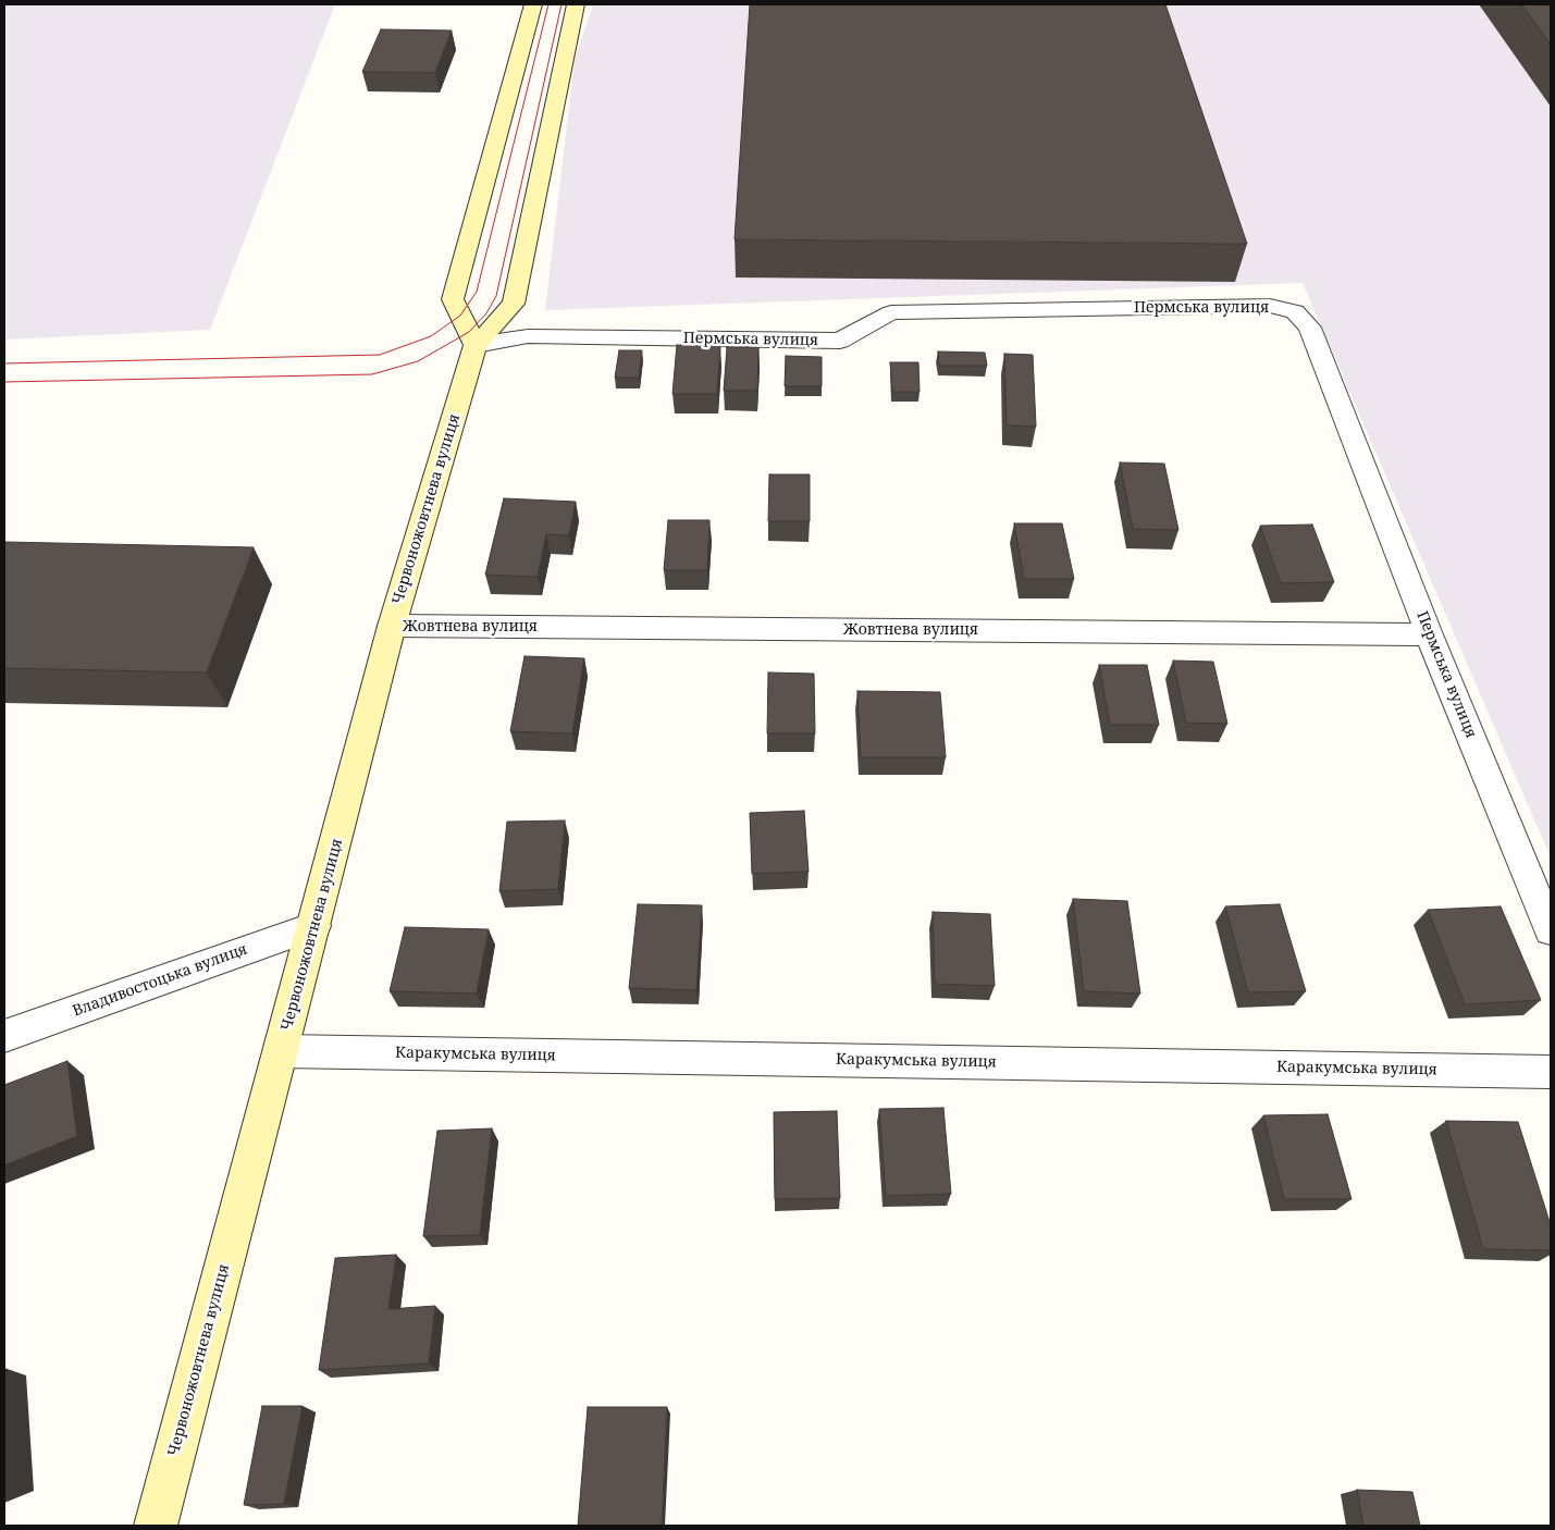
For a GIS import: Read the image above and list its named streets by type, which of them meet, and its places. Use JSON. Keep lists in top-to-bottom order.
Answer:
{
  "streets": {
    "main road": ["Червоножовтнева вулиця"],
    "street": [
      "Пермська вулиця",
      "Жовтнева вулиця",
      "Владивостоцька вулиця",
      "Каракумська вулиця"
    ]
  },
  "crossings": [
    ["Пермська вулиця", "Червоножовтнева вулиця"],
    ["Пермська вулиця", "Жовтнева вулиця"],
    ["Червоножовтнева вулиця", "Жовтнева вулиця"],
    ["Червоножовтнева вулиця", "Владивостоцька вулиця"],
    ["Червоножовтнева вулиця", "Каракумська вулиця"]
  ]
}
